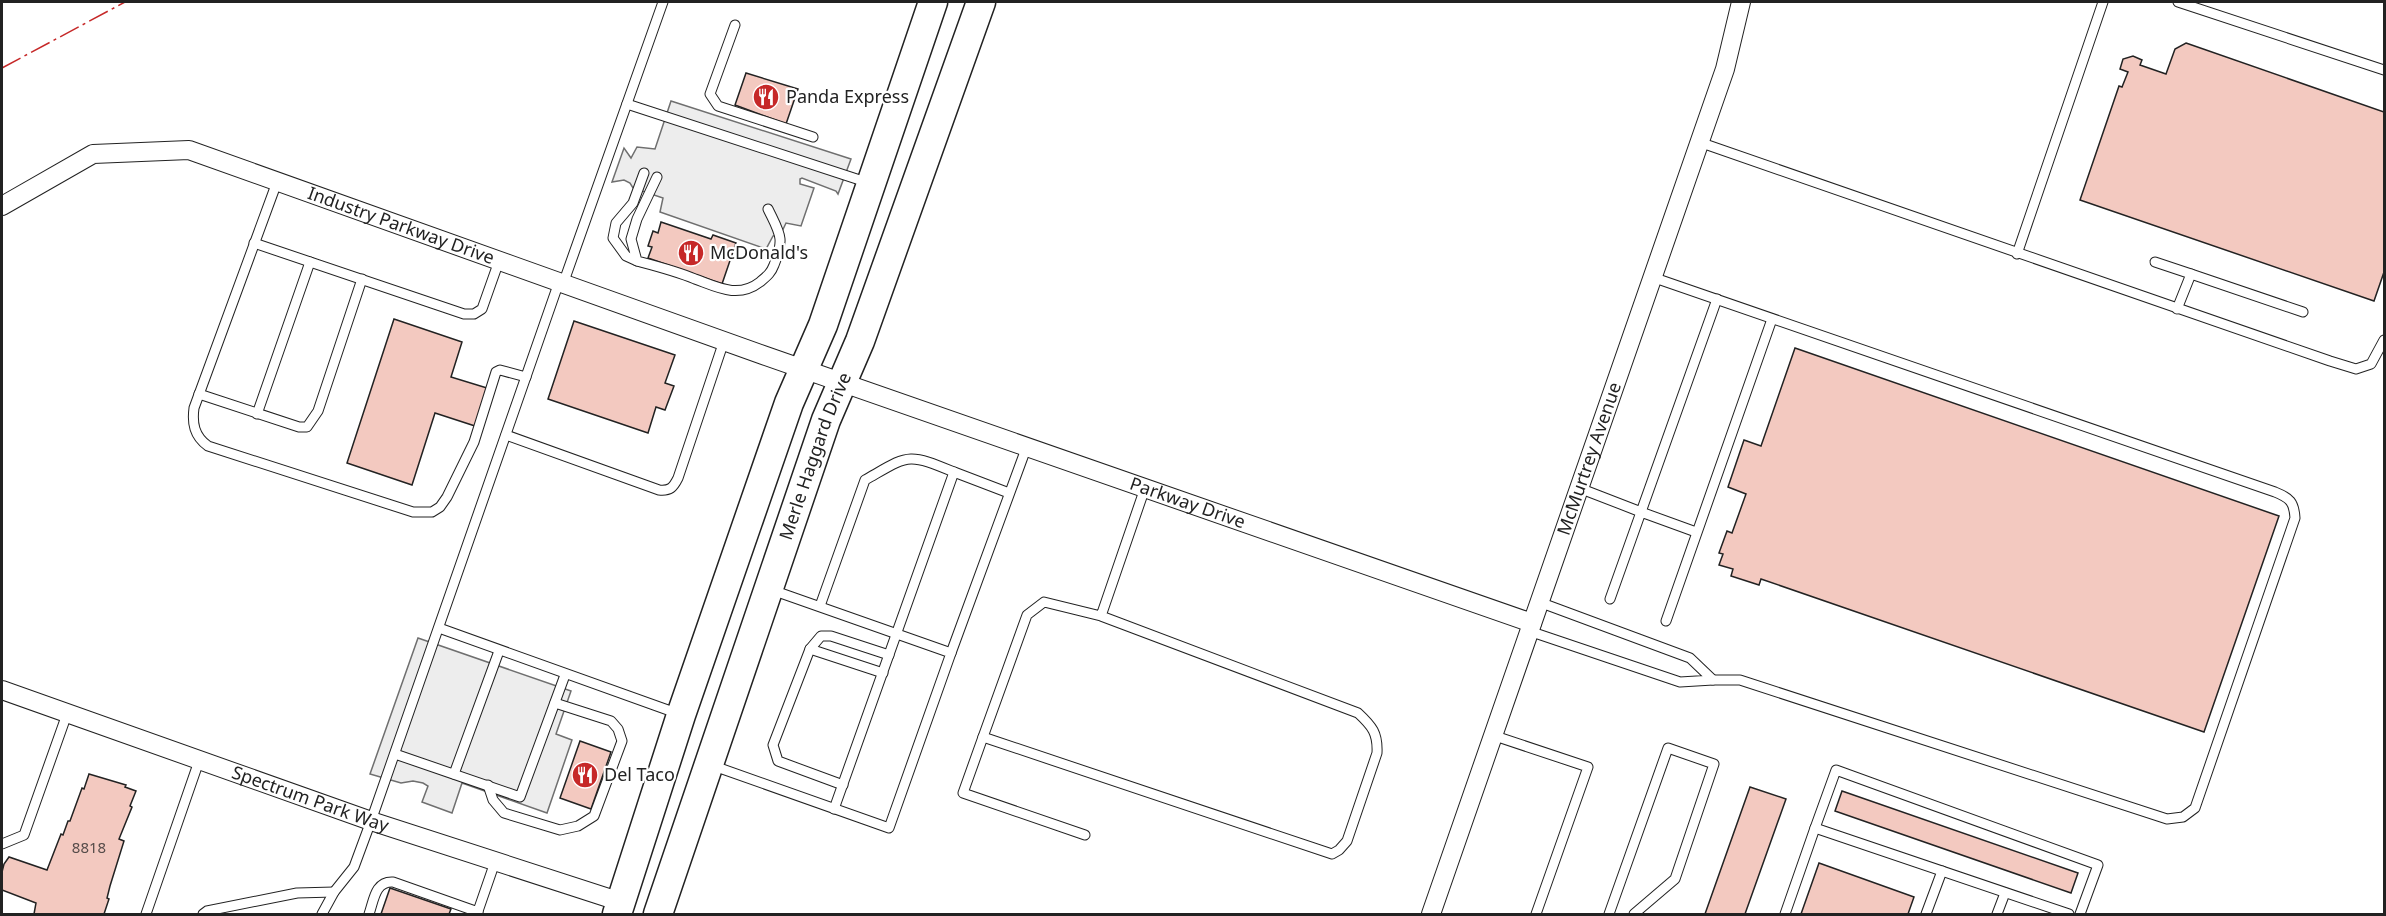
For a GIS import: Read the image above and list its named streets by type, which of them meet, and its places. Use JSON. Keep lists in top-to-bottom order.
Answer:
{
  "streets": {
    "main road": ["Merle Haggard Drive"],
    "street": [
      "Industry Parkway Drive",
      "McMurtrey Avenue",
      "Parkway Drive",
      "Spectrum Park Way"
    ]
  },
  "crossings": [
    ["Industry Parkway Drive", "Merle Haggard Drive"],
    ["Industry Parkway Drive", "Parkway Drive"],
    ["Merle Haggard Drive", "Parkway Drive"],
    ["McMurtrey Avenue", "Parkway Drive"]
  ],
  "places": {
    "restaurant": ["Panda Express", "McDonald's", "Del Taco"]
  },
  "house_numbers": ["8818"]
}
